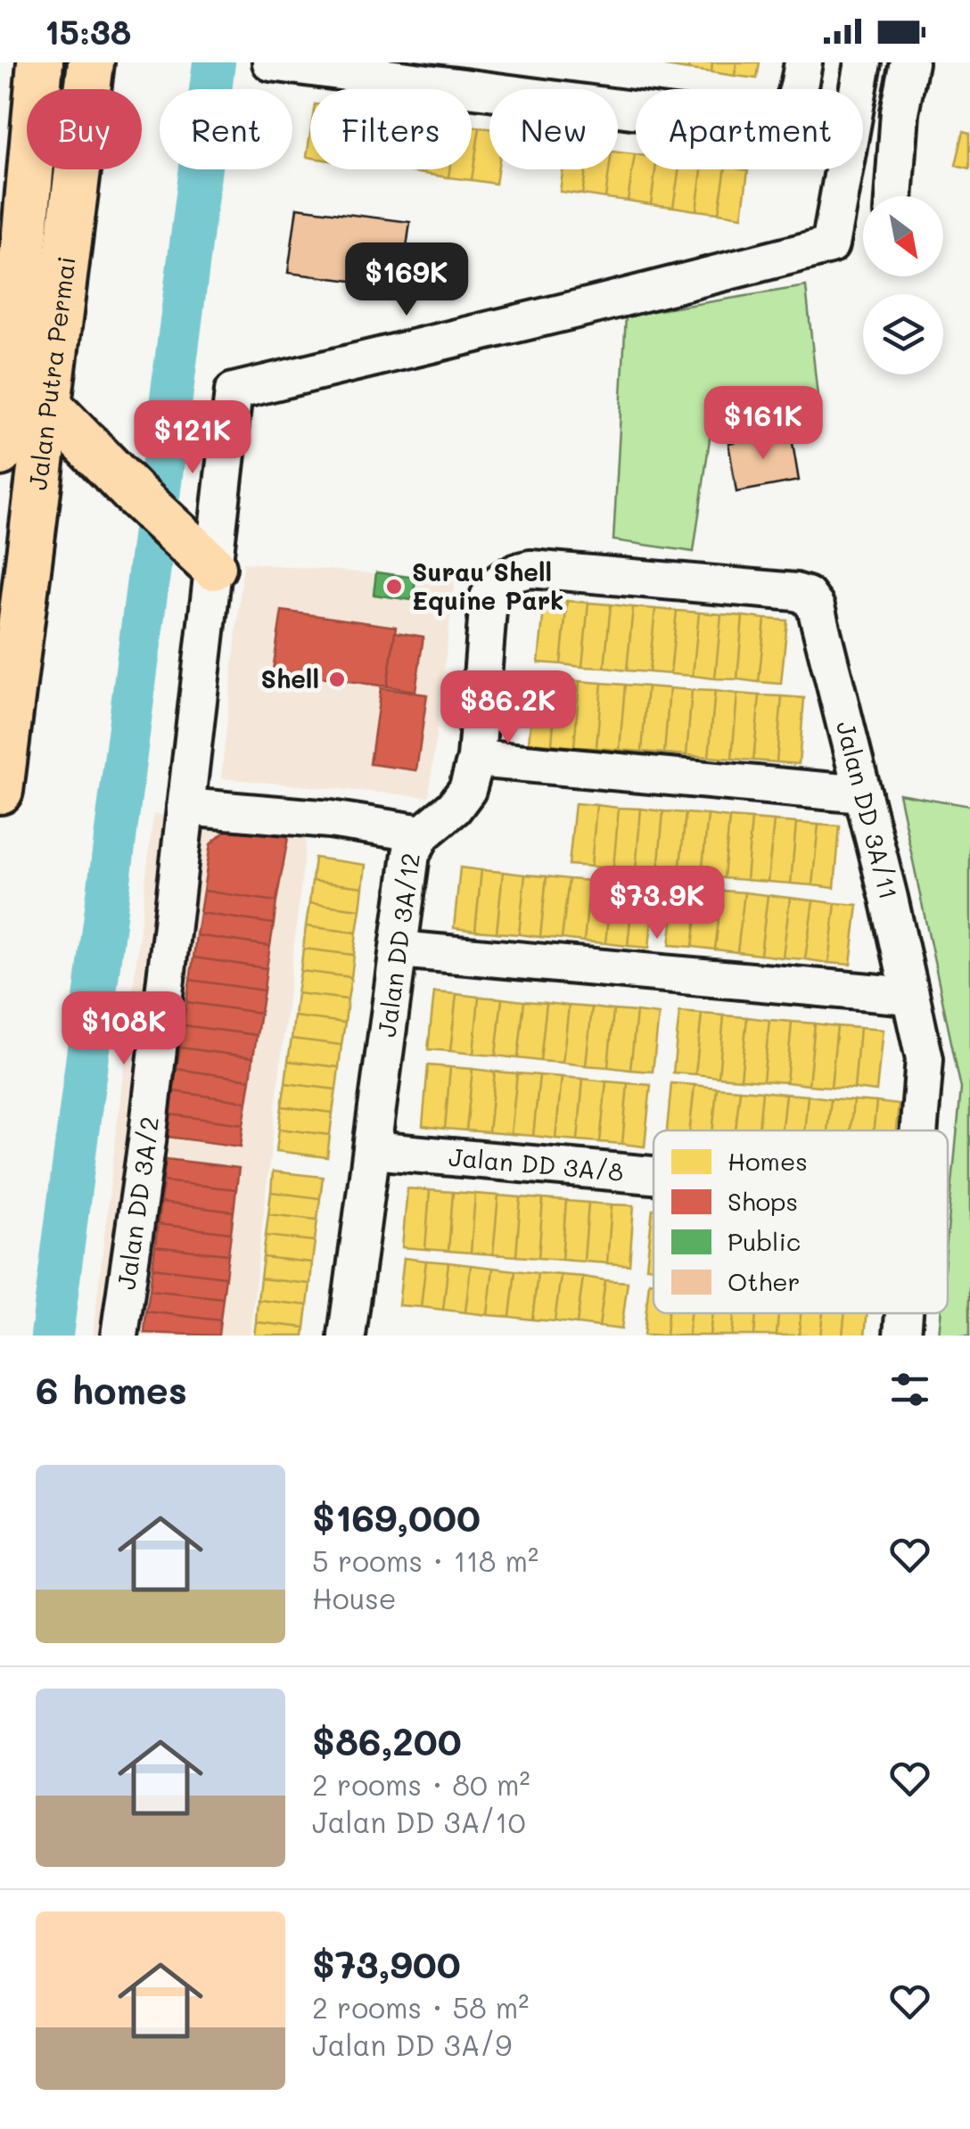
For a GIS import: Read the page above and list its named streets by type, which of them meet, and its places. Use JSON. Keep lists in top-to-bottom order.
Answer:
{
  "streets": {
    "main road": ["Jalan Putra Permai"],
    "street": [
      "Jalan DD 3A/11",
      "Jalan DD 3A/12",
      "Jalan DD 3A/8",
      "Jalan DD 3A/2"
    ]
  },
  "crossings": [
    ["Jalan DD 3A/11", "Jalan DD 3A/12"],
    ["Jalan DD 3A/12", "Jalan DD 3A/8"]
  ],
  "places": ["Surau Shell Equine Park", "Shell"],
  "legend": [
    "Homes",
    "Shops",
    "Public",
    "Other"
  ],
  "north": "bottom right",
  "page": {
    "status": "15:38",
    "chip": [
      "Buy",
      "Rent",
      "Filters",
      "New",
      "Apartment"
    ],
    "price": [
      "$169K",
      "$161K",
      "$121K",
      "$86.2K",
      "$73.9K",
      "$108K"
    ],
    "heading": "6 homes",
    "list": [
      {
        "name": "$169,000",
        "note": "5 rooms · 118 m² · House"
      },
      {
        "name": "$86,200",
        "note": "2 rooms · 80 m² · Jalan DD 3A/10"
      },
      {
        "name": "$73,900",
        "note": "2 rooms · 58 m² · Jalan DD 3A/9"
      }
    ]
  }
}
